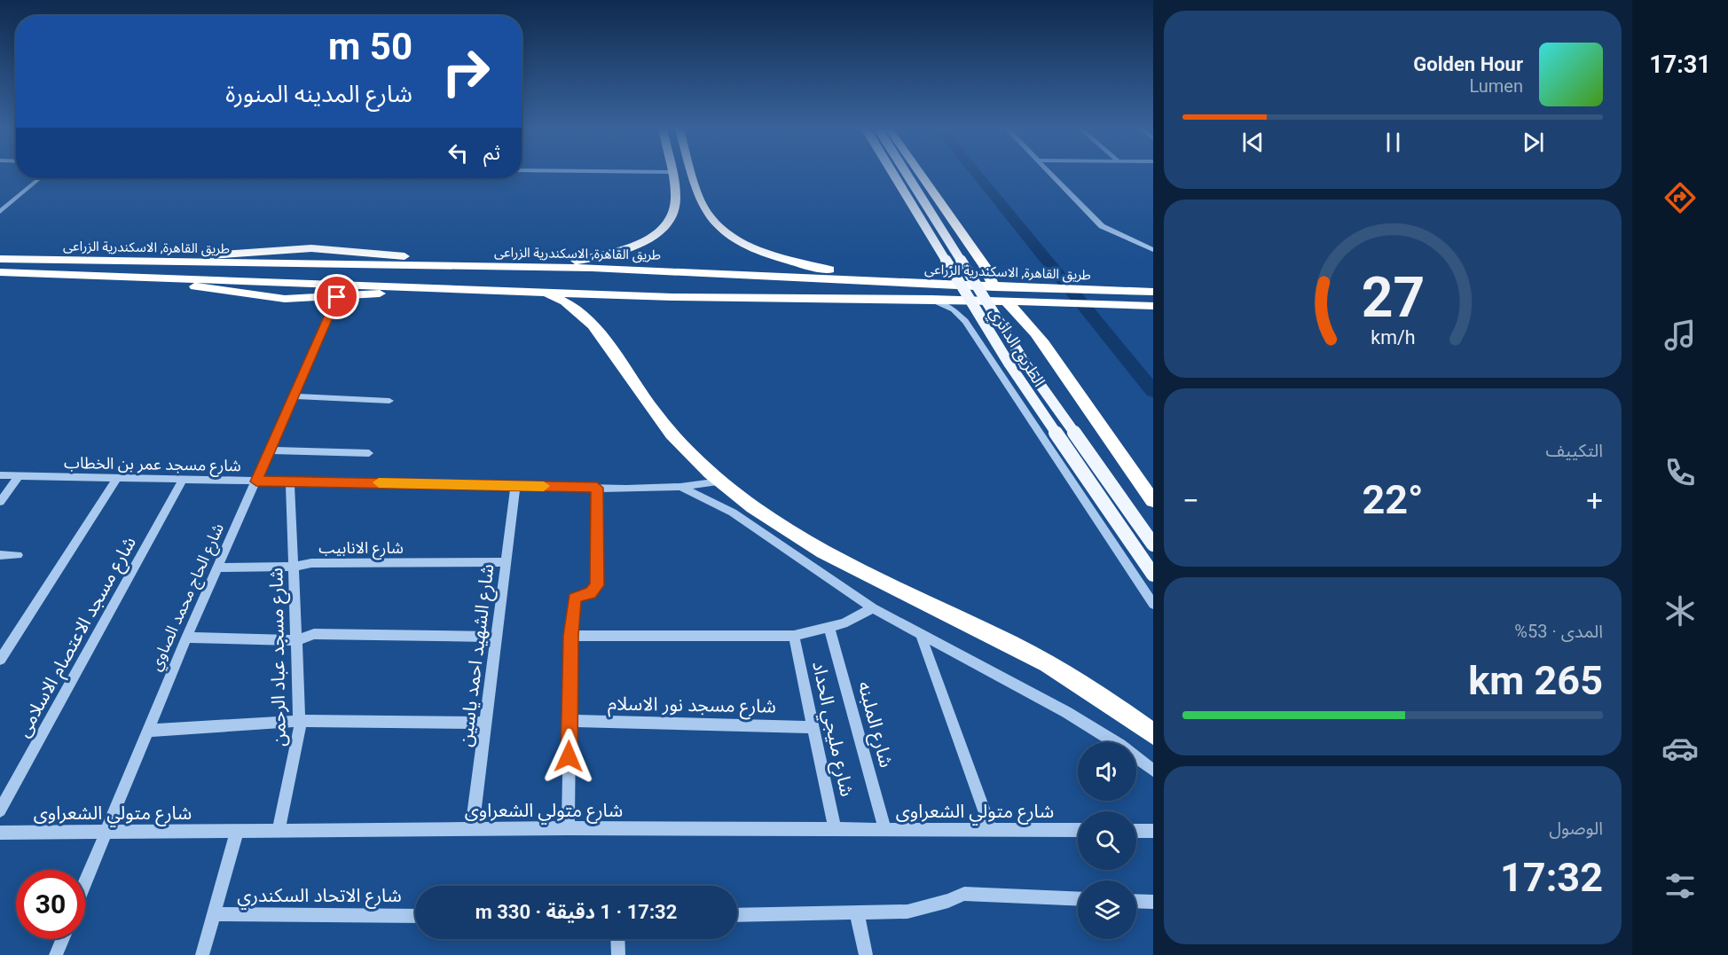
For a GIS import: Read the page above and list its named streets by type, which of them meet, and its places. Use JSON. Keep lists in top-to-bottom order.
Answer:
{
  "streets": {
    "highway": ["طريق القاهرة, الاسكندرية الزراعى"],
    "main road": ["الطريق الدائري"],
    "street": [
      "شارع مسجد عمر بن الخطاب",
      "شارع الانابيب",
      "شارع الحاج محمد الصاوي",
      "شارع مسجد الاعتصام الاسلامى",
      "شارع الشهيد احمد ياسين",
      "شارع مسجد عباد الرحمن",
      "شارع مسجد نور الاسلام",
      "شارع الملبنه",
      "شارع مليجي الحداد",
      "شارع متولي الشعراوى",
      "شارع الاتحاد السكندري"
    ]
  },
  "crossings": [
    ["شارع مسجد عمر بن الخطاب", "شارع الحاج محمد الصاوي"],
    ["شارع مسجد عمر بن الخطاب", "شارع مسجد الاعتصام الاسلامى"],
    ["شارع مسجد عمر بن الخطاب", "شارع الشهيد احمد ياسين"],
    ["شارع مسجد عمر بن الخطاب", "شارع مسجد عباد الرحمن"],
    ["شارع الانابيب", "شارع الحاج محمد الصاوي"],
    ["شارع الانابيب", "شارع الشهيد احمد ياسين"],
    ["شارع الانابيب", "شارع مسجد عباد الرحمن"],
    ["شارع الحاج محمد الصاوي", "شارع متولي الشعراوى"],
    ["شارع الشهيد احمد ياسين", "شارع متولي الشعراوى"],
    ["شارع مسجد عباد الرحمن", "شارع متولي الشعراوى"],
    ["شارع مسجد نور الاسلام", "شارع مليجي الحداد"],
    ["شارع الملبنه", "شارع متولي الشعراوى"],
    ["شارع مليجي الحداد", "شارع متولي الشعراوى"]
  ],
  "page": {
    "tabs": "17:31",
    "turn": ["50 m", "شارع المدينه المنورة"],
    "song": ["Golden Hour", "Lumen"],
    "then": "ثم",
    "tile": [
      "التكييف",
      ["المدى · 53%", "265 km"],
      ["الوصول", "17:32"]
    ],
    "heat": ["−", "22°", "+"],
    "limit": "30",
    "trip": "17:32 · 1 دقيقة · 330 m",
    "gauge": ["27", "km/h"]
  }
}
